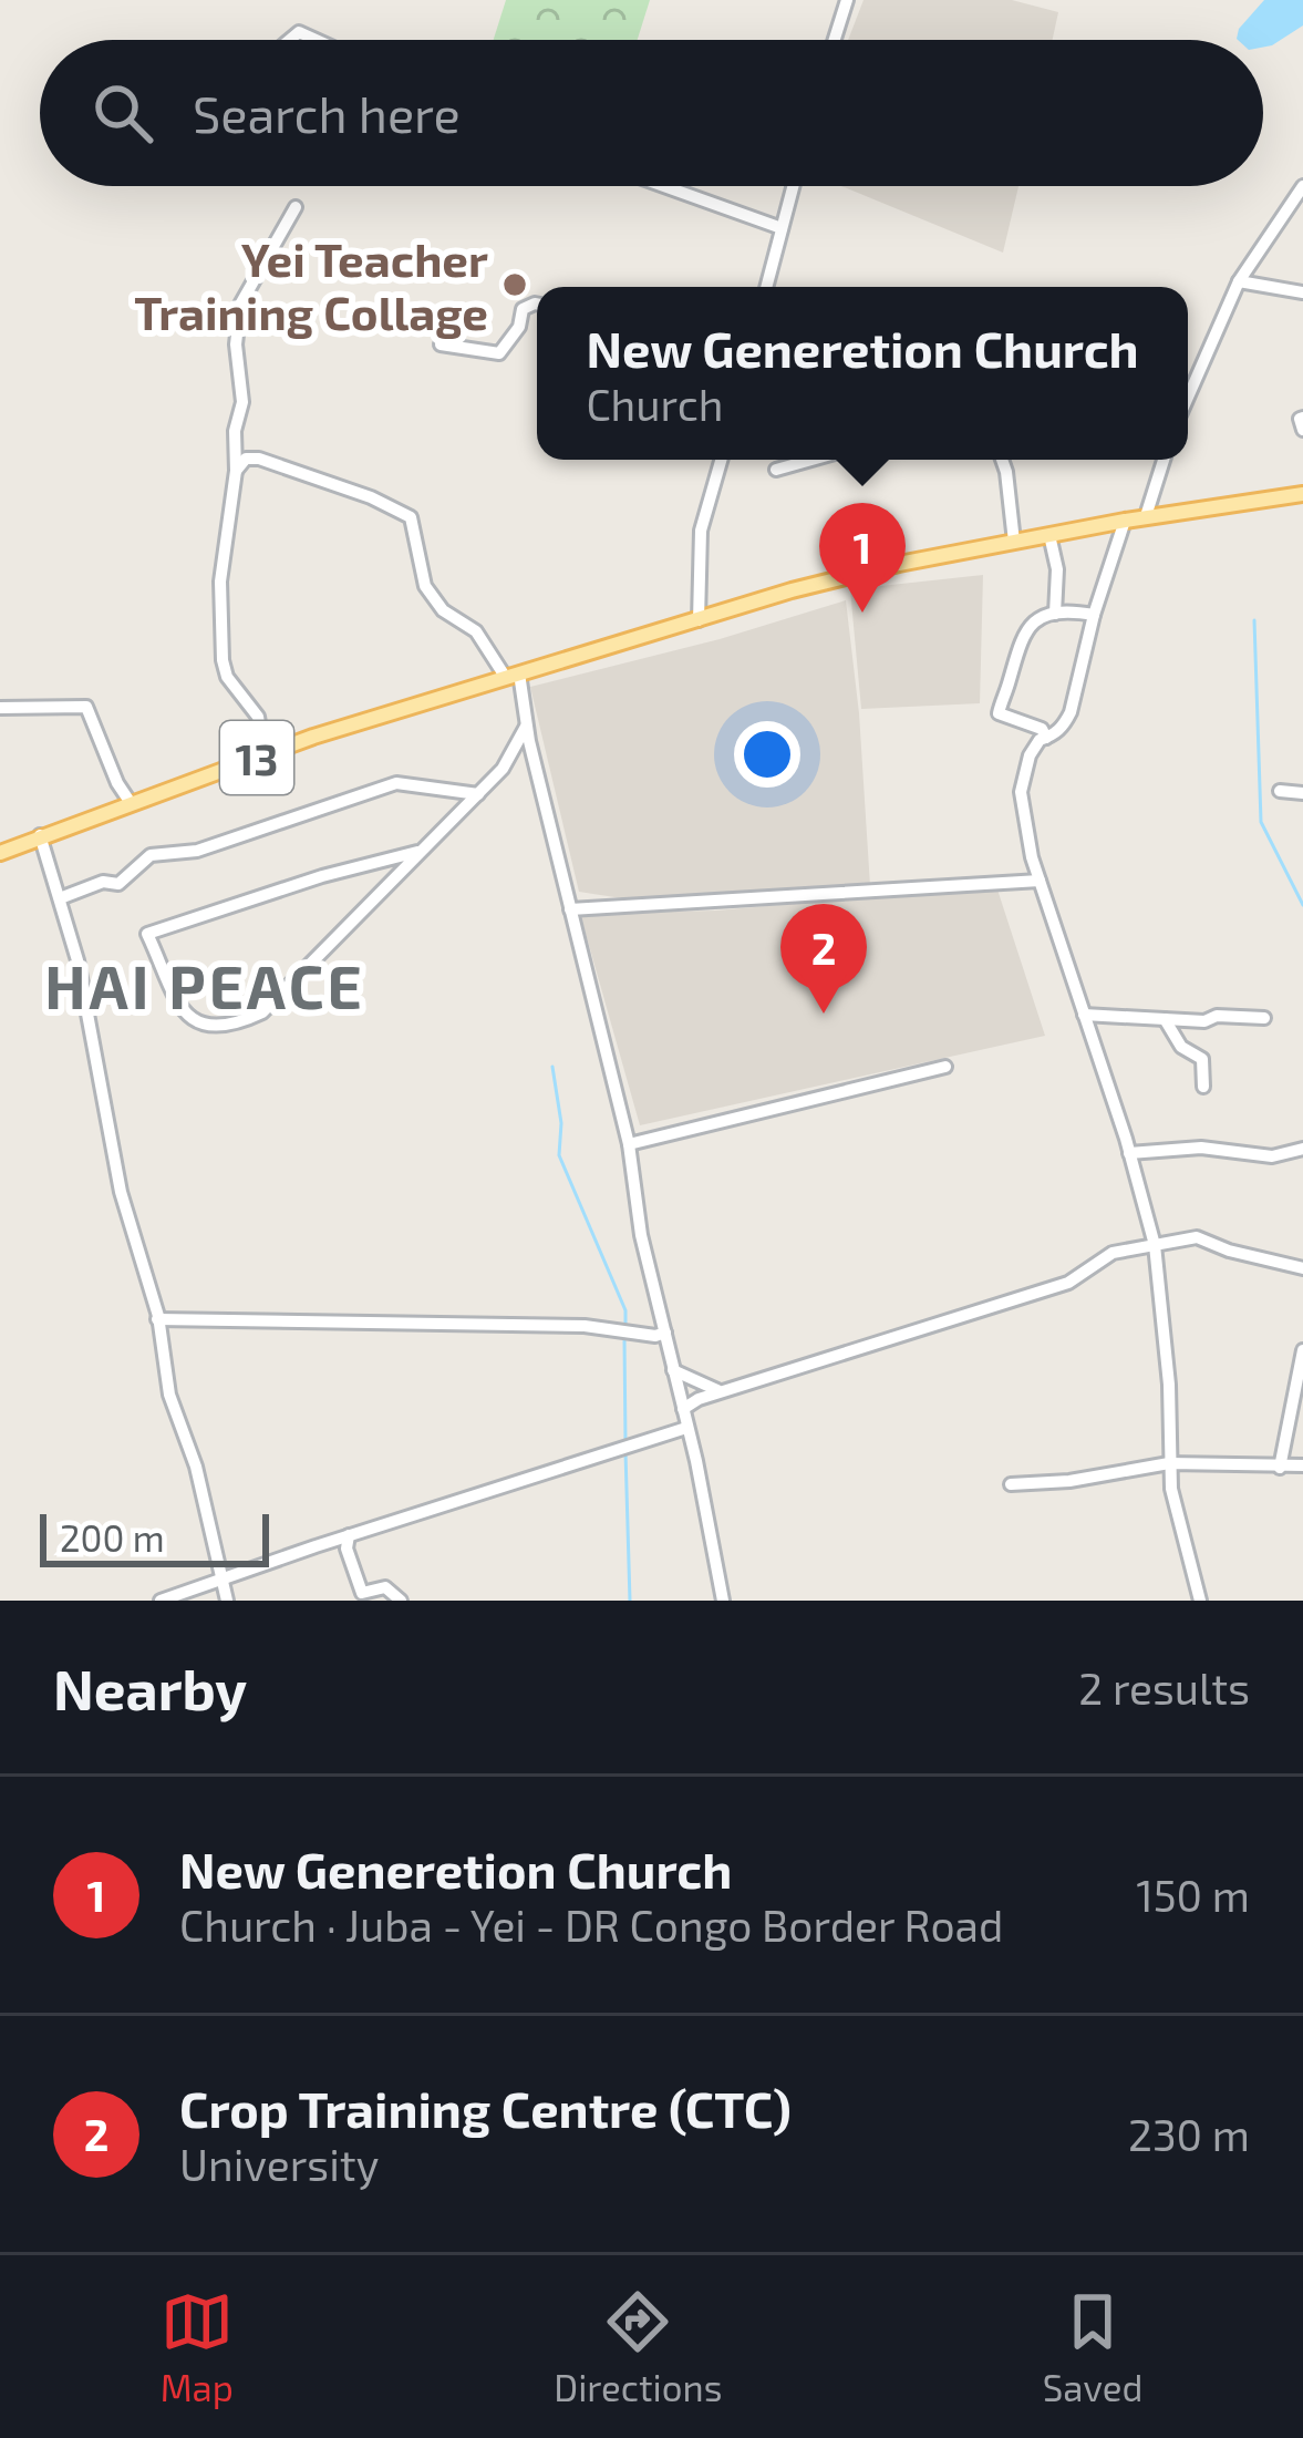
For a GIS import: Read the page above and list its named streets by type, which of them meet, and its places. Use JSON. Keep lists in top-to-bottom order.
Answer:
{
  "streets": {
    "main road": ["13"]
  },
  "districts": ["HAI PEACE"],
  "places": ["Yei Teacher Training Collage"],
  "scale_bar": "200 m",
  "page": {
    "search": "Search here",
    "popup": ["New Generetion Church", "Church"],
    "pins": ["1", "2"],
    "scale": "200 m",
    "heading": ["Nearby", "2 results"],
    "list": [
      {
        "mark": "1",
        "name": "New Generetion Church",
        "note": "Church · Juba - Yei - DR Congo Border Road",
        "value": "150 m"
      },
      {
        "mark": "2",
        "name": "Crop Training Centre (CTC)",
        "note": "University",
        "value": "230 m"
      }
    ],
    "nav": ["Map", "Directions", "Saved"]
  }
}
